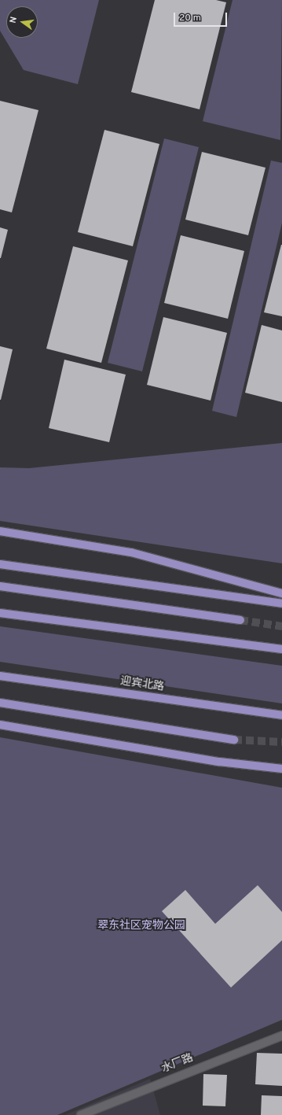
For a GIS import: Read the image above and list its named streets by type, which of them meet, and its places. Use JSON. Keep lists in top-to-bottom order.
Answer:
{
  "streets": {
    "main road": ["迎宾北路"],
    "lane": ["水厂路"]
  },
  "parks": ["翠东社区宠物公园"],
  "scale_bar": "20 m",
  "north": "left"
}
